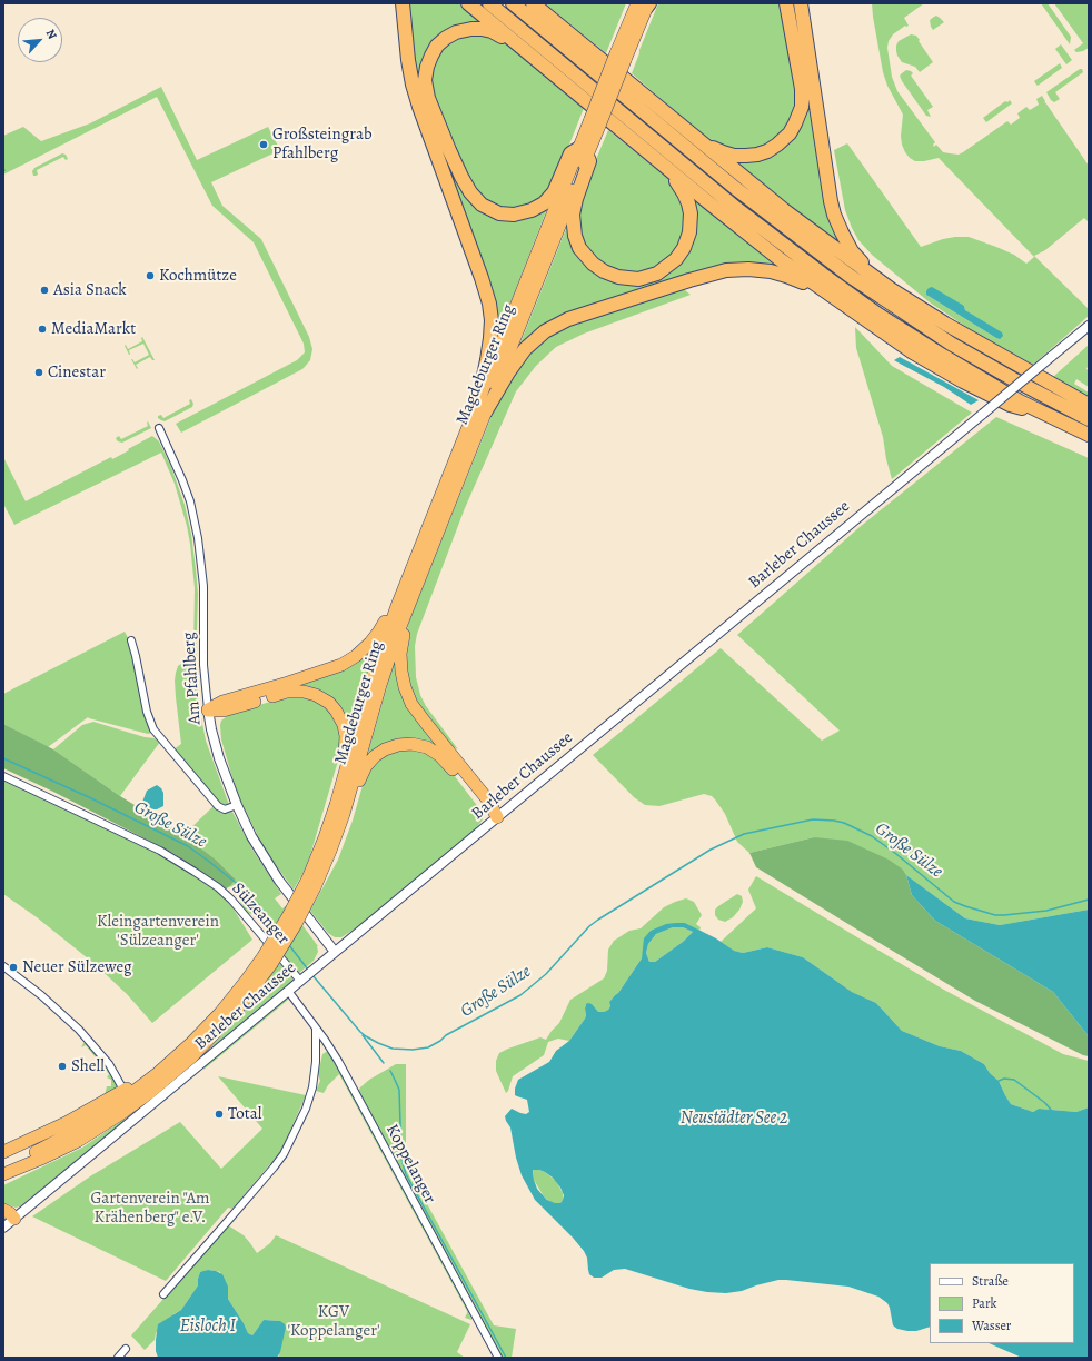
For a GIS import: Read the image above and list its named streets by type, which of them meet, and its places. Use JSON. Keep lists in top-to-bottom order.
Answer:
{
  "streets": {
    "highway": ["Magdeburger Ring"],
    "street": [
      "Barleber Chaussee",
      "Am Pfahlberg",
      "Sülzeanger",
      "Koppelanger"
    ]
  },
  "crossings": [
    ["Barleber Chaussee", "Am Pfahlberg"],
    ["Barleber Chaussee", "Sülzeanger"],
    ["Barleber Chaussee", "Koppelanger"]
  ],
  "water": ["Große Sülze", "Neustädter See 2", "Eisloch I"],
  "parks": ["Kleingartenverein 'Sülzeanger'", "Gartenverein \"Am Krähenberg\" e.V.", "KGV 'Koppelanger'"],
  "places": [
    "Großsteingrab Pfahlberg",
    "Kochmütze",
    "Asia Snack",
    "MediaMarkt",
    "Cinestar",
    "Neuer Sülzeweg",
    "Shell",
    "Total"
  ],
  "legend": ["Straße", "Park", "Wasser"],
  "north": "top right"
}
